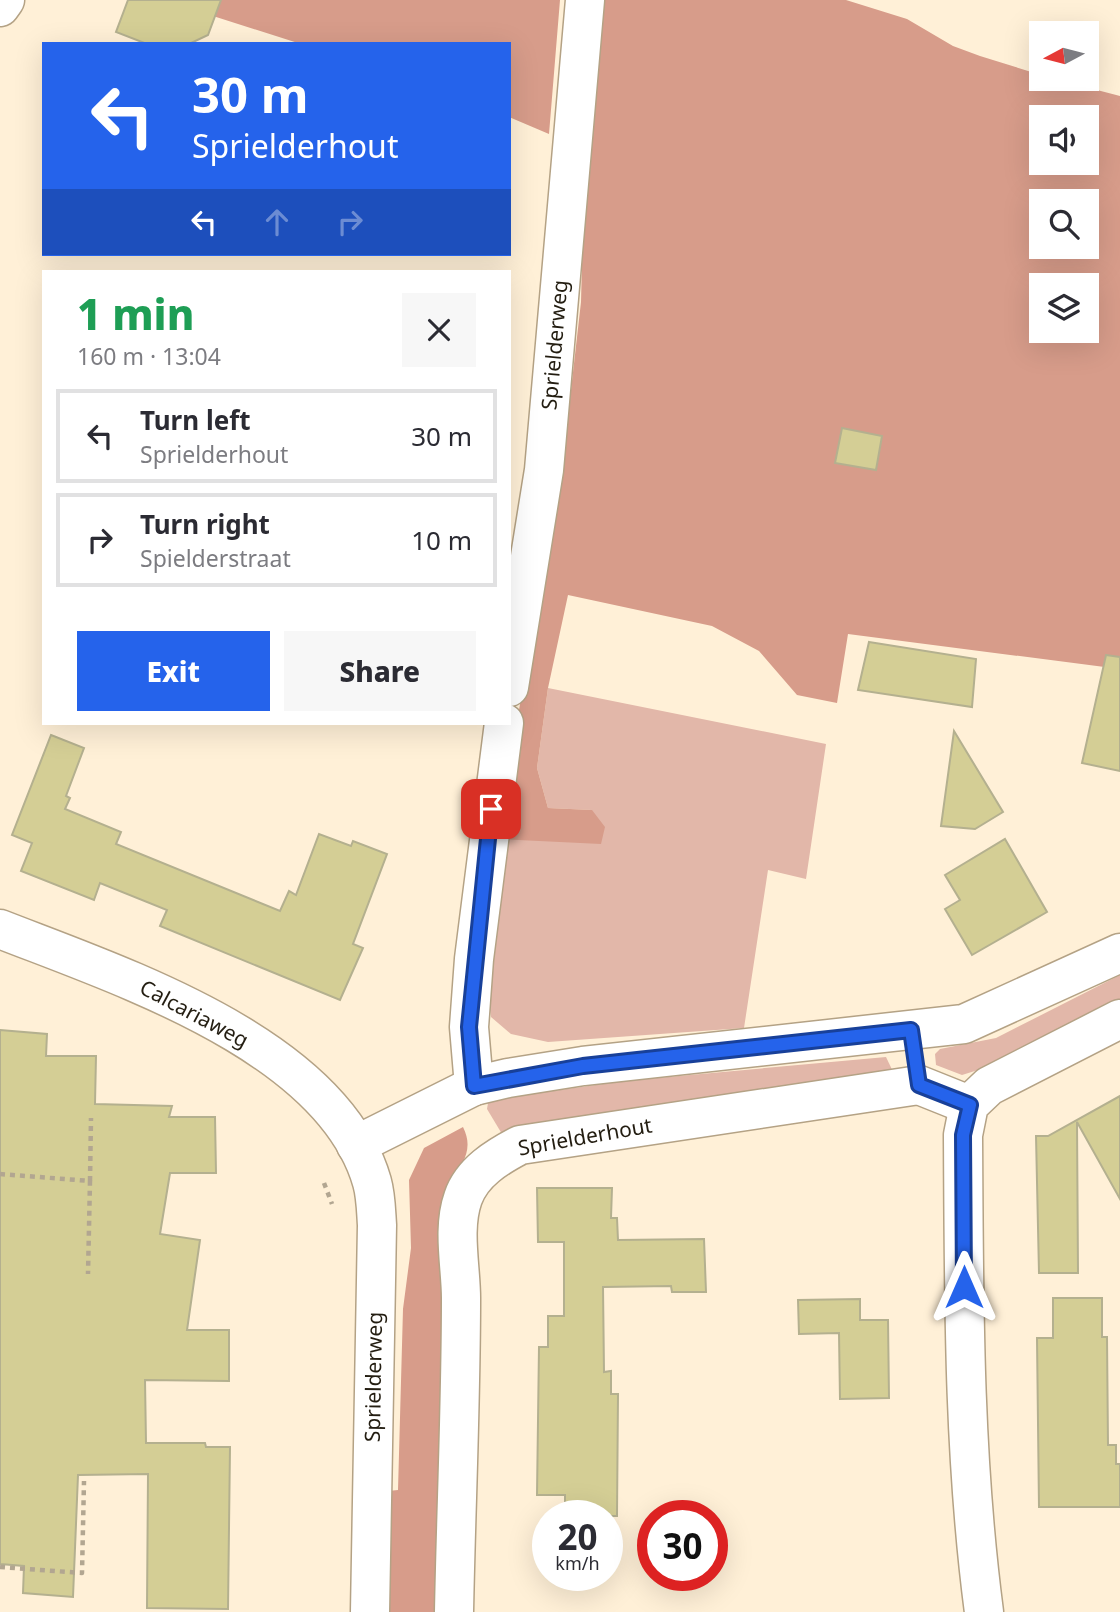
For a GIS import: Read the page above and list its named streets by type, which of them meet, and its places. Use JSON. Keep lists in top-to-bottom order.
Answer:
{
  "streets": {
    "street": ["Sprielderweg", "Calcariaweg", "Sprielderhout"]
  },
  "crossings": [
    ["Sprielderweg", "Calcariaweg"]
  ],
  "north": "left",
  "page": {
    "turn": ["30 m", "Sprielderhout"],
    "heading": ["1 min", "160 m · 13:04"],
    "list": [
      {
        "name": "Turn left",
        "note": "Sprielderhout",
        "value": "30 m"
      },
      {
        "name": "Turn right",
        "note": "Spielderstraat",
        "value": "10 m"
      }
    ],
    "buttons": ["Exit", "Share"],
    "speed": "20 km/h",
    "limit": "30"
  }
}
